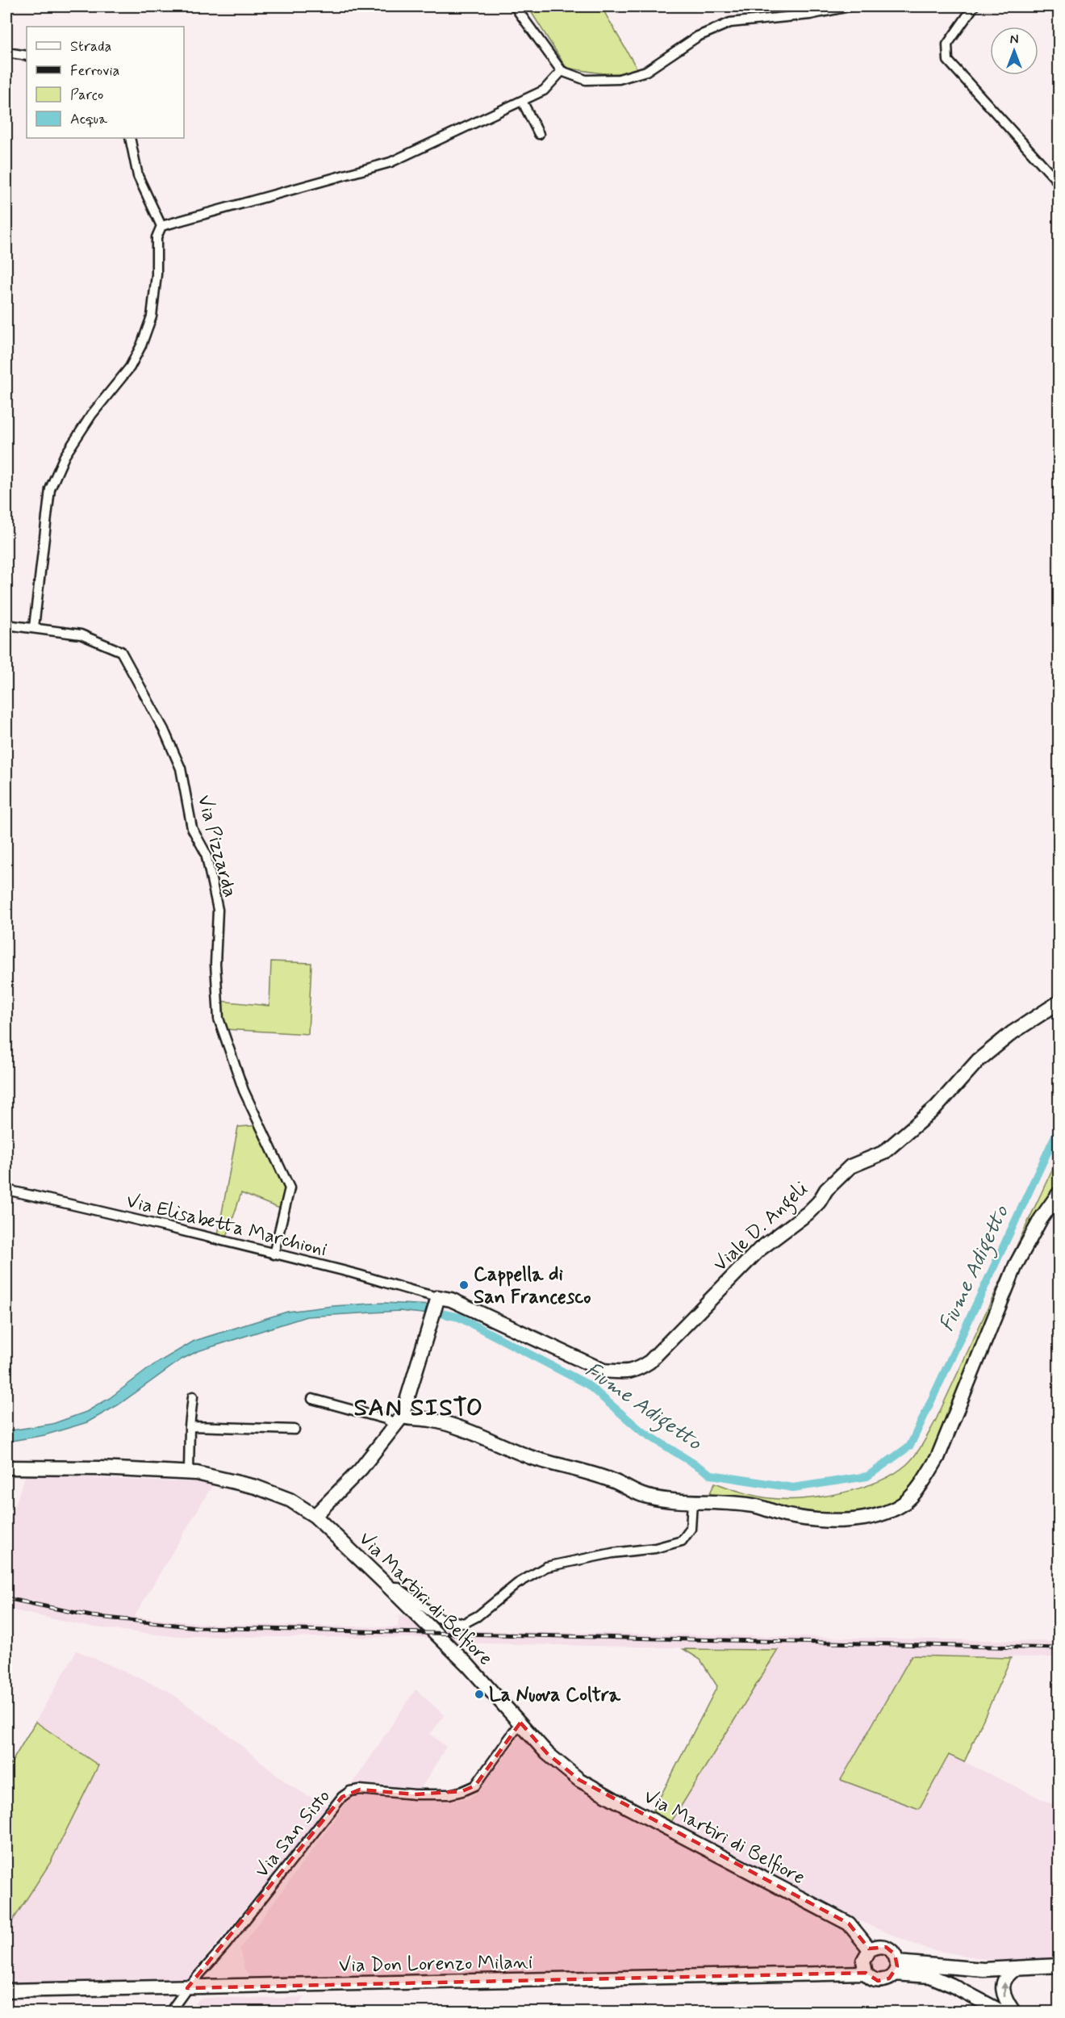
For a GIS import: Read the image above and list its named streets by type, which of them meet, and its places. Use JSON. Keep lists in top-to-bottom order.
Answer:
{
  "streets": {
    "street": [
      "Via Pizzarda",
      "Via Elisabetta Marchioni",
      "Viale D. Angeli",
      "Via Martiri di Belfiore",
      "Via San Sisto",
      "Via Don Lorenzo Milani"
    ]
  },
  "crossings": [
    ["Via Pizzarda", "Via Elisabetta Marchioni"],
    ["Via Elisabetta Marchioni", "Viale D. Angeli"],
    ["Via Martiri di Belfiore", "Via San Sisto"],
    ["Via Martiri di Belfiore", "Via Don Lorenzo Milani"],
    ["Via San Sisto", "Via Don Lorenzo Milani"]
  ],
  "districts": ["SAN SISTO"],
  "water": ["Fiume Adigetto"],
  "places": ["Cappella di San Francesco", "La Nuova Coltra"],
  "legend": [
    "Strada",
    "Ferrovia",
    "Parco",
    "Acqua"
  ],
  "north": "top"
}
